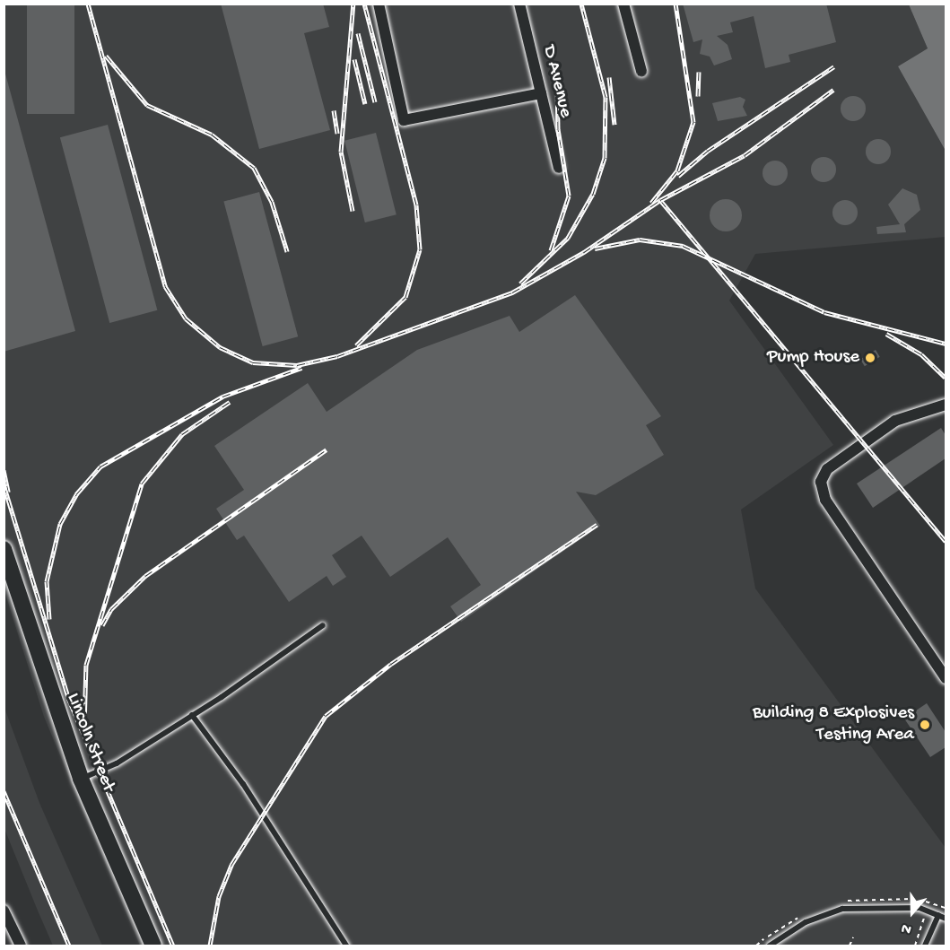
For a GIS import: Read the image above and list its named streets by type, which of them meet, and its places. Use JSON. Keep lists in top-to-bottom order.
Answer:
{
  "streets": {
    "main road": ["Lincoln Street"],
    "street": ["D Avenue"]
  },
  "places": ["Pump House", "Building 8 Explosives Testing Area"],
  "north": "bottom"
}
